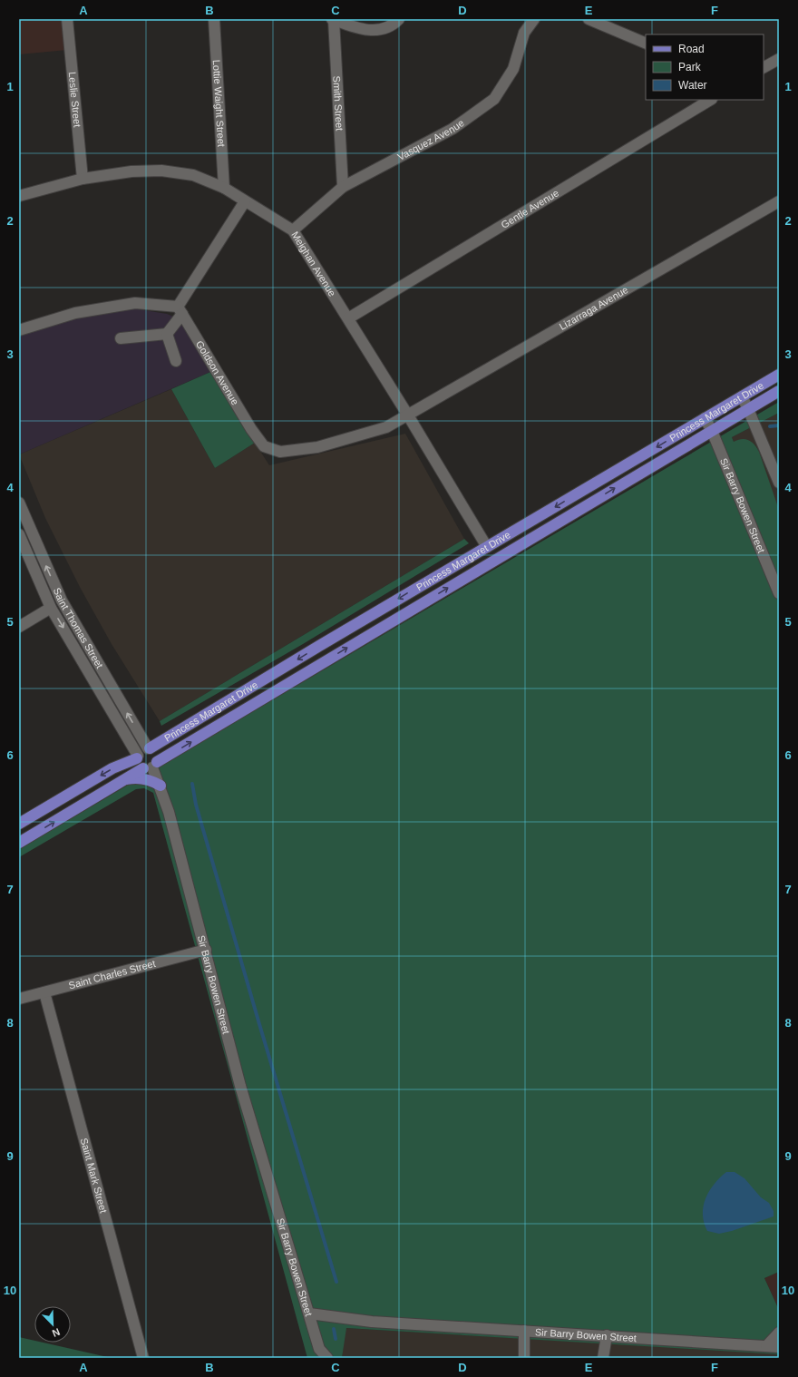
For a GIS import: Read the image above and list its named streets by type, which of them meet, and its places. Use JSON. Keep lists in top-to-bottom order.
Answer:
{
  "streets": {
    "main road": ["Princess Margaret Drive"],
    "street": [
      "Leslie Street",
      "Lottie Waight Street",
      "Smith Street",
      "Vasquez Avenue",
      "Gentle Avenue",
      "Meighan Avenue",
      "Lizarraga Avenue",
      "Goldson Avenue",
      "Sir Barry Bowen Street",
      "Saint Thomas Street",
      "Saint Charles Street",
      "Saint Mark Street"
    ]
  },
  "crossings": [
    ["Leslie Street", "Meighan Avenue"],
    ["Lottie Waight Street", "Meighan Avenue"],
    ["Smith Street", "Vasquez Avenue"],
    ["Vasquez Avenue", "Meighan Avenue"],
    ["Gentle Avenue", "Meighan Avenue"],
    ["Meighan Avenue", "Lizarraga Avenue"],
    ["Meighan Avenue", "Goldson Avenue"],
    ["Meighan Avenue", "Princess Margaret Drive"],
    ["Lizarraga Avenue", "Goldson Avenue"],
    ["Princess Margaret Drive", "Sir Barry Bowen Street"],
    ["Princess Margaret Drive", "Saint Thomas Street"],
    ["Sir Barry Bowen Street", "Saint Thomas Street"],
    ["Sir Barry Bowen Street", "Saint Charles Street"],
    ["Saint Charles Street", "Saint Mark Street"]
  ],
  "legend": ["Road", "Park", "Water"],
  "north": "bottom right",
  "grid": {
    "columns": [
      "A",
      "B",
      "C",
      "D",
      "E",
      "F"
    ],
    "rows": [
      "1",
      "2",
      "3",
      "4",
      "5",
      "6",
      "7",
      "8",
      "9",
      "10"
    ]
  }
}
